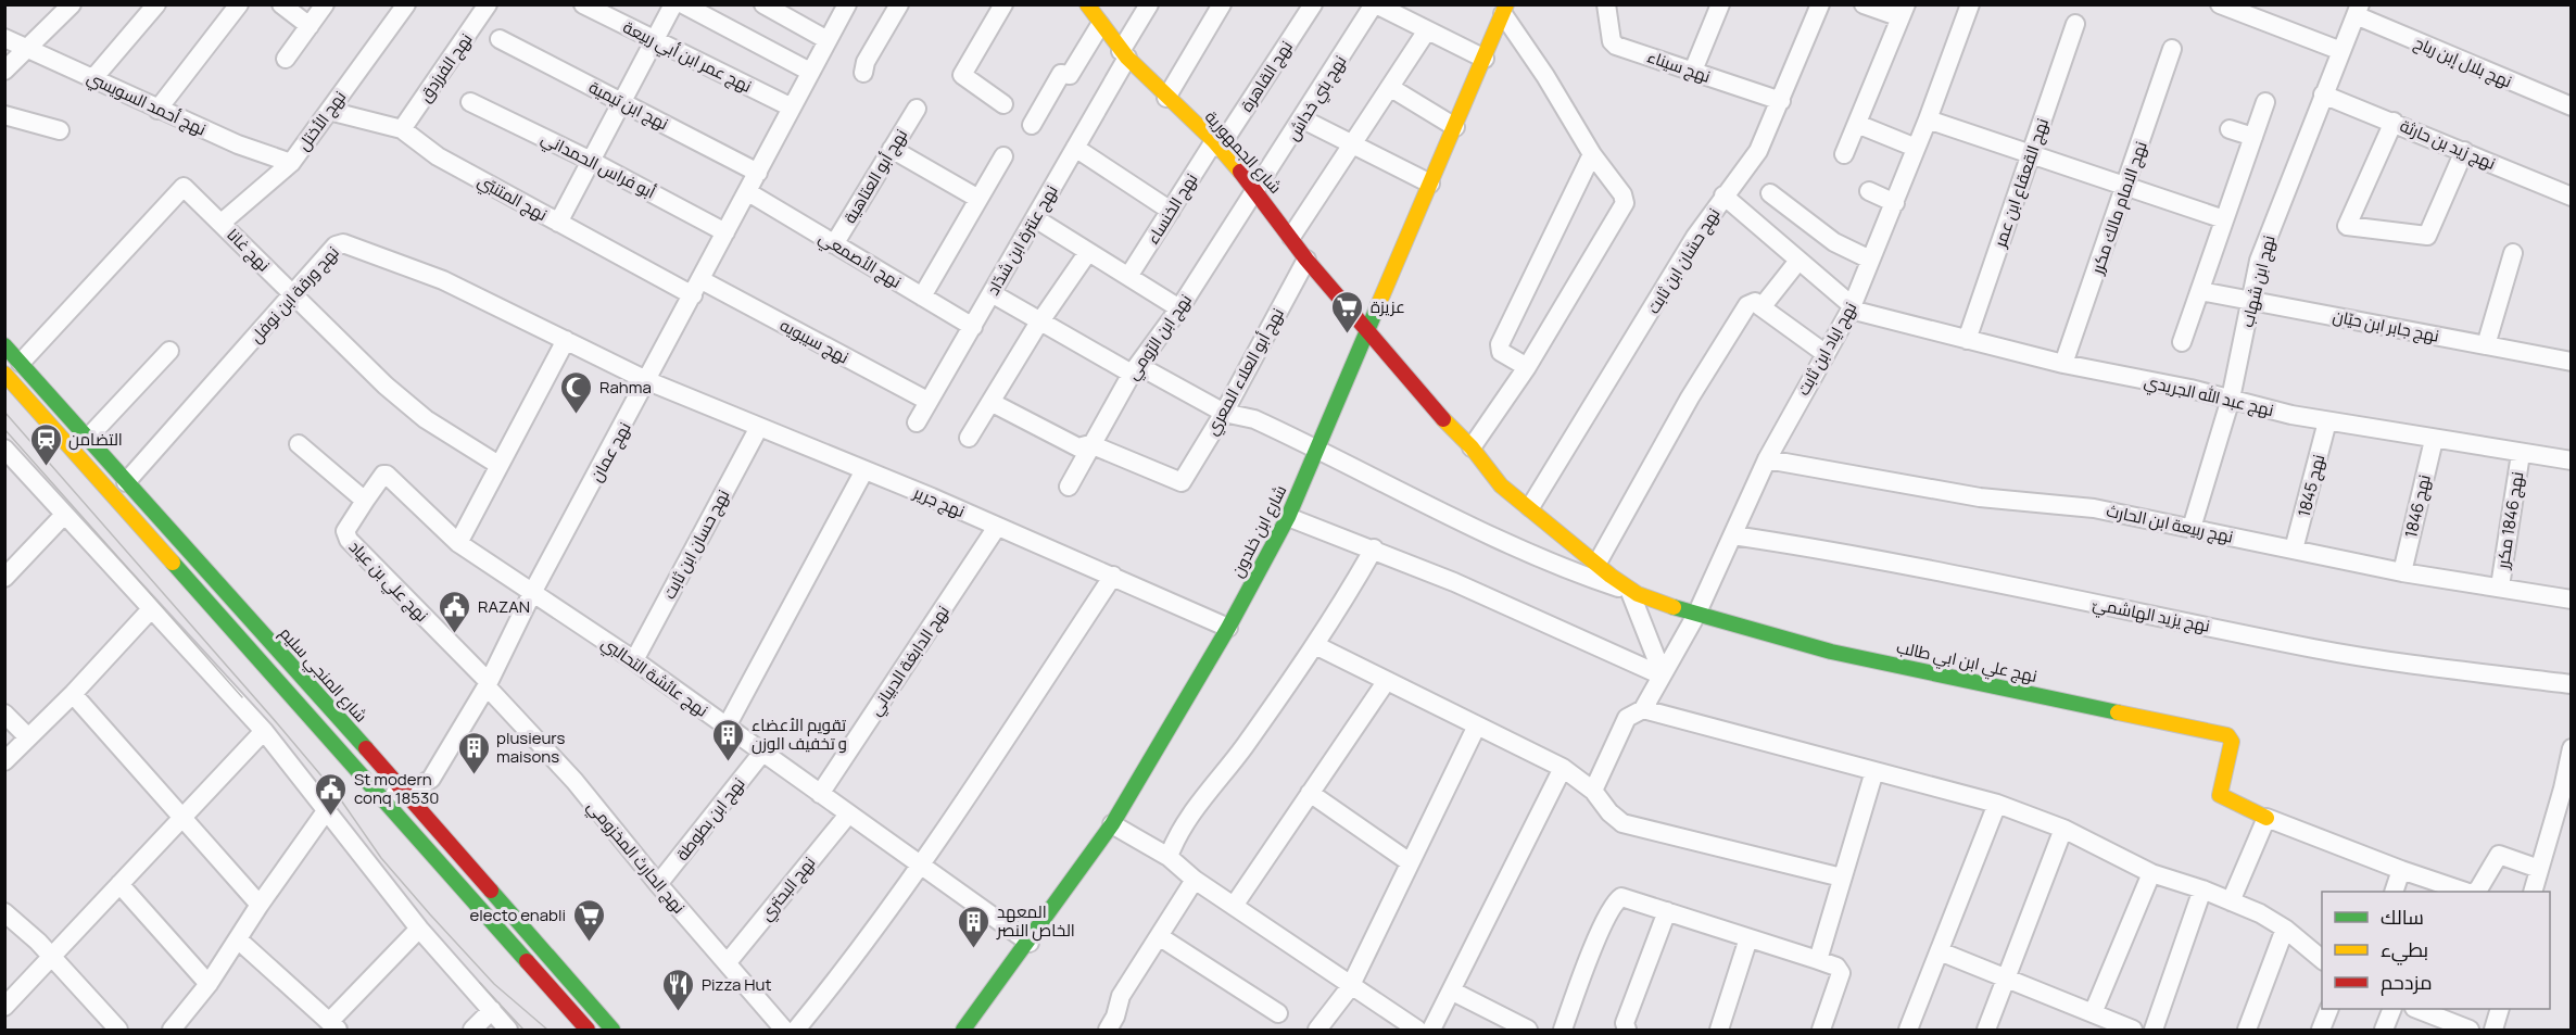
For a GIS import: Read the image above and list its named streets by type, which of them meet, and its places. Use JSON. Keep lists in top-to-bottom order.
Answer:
{
  "streets": {
    "street": [
      "نهج عمر ابن أبي ربيعة",
      "نهج بلال إبن رباح",
      "نهج سيناء",
      "نهج الفرزدق",
      "نهج القاهرة",
      "نهج بني خداش",
      "نهج أحمد السويسي",
      "نهج ابن تيمية",
      "نهج الأختل",
      "نهج زيد بن حارثة",
      "شارع الجمهورية",
      "أبو فراس الحمداني",
      "نهج أبو العتاهية",
      "نهج القعقاع ابن عمر",
      "نهج المتنبّي",
      "نهج الامام مالك مكرر",
      "نهج الخنساء",
      "نهج عنترة ابن شدّاد",
      "نهج غانا",
      "نهج الأصمعي",
      "نهج حسّان ابن ثابت",
      "نهج ابن شهاب",
      "نهج ورقة ابن نوفل",
      "نهج جابر ابن حيّان",
      "نهج ابن الرّومي",
      "نهج سيبويه",
      "نهج اياد ابن ثابت",
      "نهج أبو العلاء المعري",
      "نهج عبد الله الجريدي",
      "نهج عمان",
      "نهج 1845",
      "نهج جرير",
      "نهج 1846",
      "نهج 1846 مكرر",
      "نهج ربيعة ابن الحارث",
      "شارع ابن خلدون",
      "نهج حسان ابن ثابت",
      "نهج علي بن عياد",
      "نهج يزيد الهاشميّ",
      "نهج الدابغة الدبياني",
      "نهج علي ابن ابي طالب",
      "شارع المنجي سليم",
      "نهج عائشة التحالبي",
      "نهج ابن بطوطة",
      "نهج الحارث المخزومي",
      "نهج البحتري"
    ]
  },
  "crossings": [
    ["نهج عمر ابن أبي ربيعة", "نهج عمان"],
    ["نهج بلال إبن رباح", "نهج ابن شهاب"],
    ["نهج سيناء", "نهج حسّان ابن ثابت"],
    ["نهج الفرزدق", "نهج المتنبّي"],
    ["نهج القاهرة", "شارع الجمهورية"],
    ["نهج القاهرة", "نهج الخنساء"],
    ["نهج بني خداش", "شارع الجمهورية"],
    ["نهج بني خداش", "نهج ابن الرّومي"],
    ["نهج أحمد السويسي", "نهج الأختل"],
    ["نهج ابن تيمية", "نهج عمان"],
    ["نهج الأختل", "نهج المتنبّي"],
    ["نهج الأختل", "نهج غانا"],
    ["نهج زيد بن حارثة", "نهج ابن شهاب"],
    ["شارع الجمهورية", "نهج الخنساء"],
    ["شارع الجمهورية", "نهج عنترة ابن شدّاد"],
    ["شارع الجمهورية", "نهج حسّان ابن ثابت"],
    ["شارع الجمهورية", "نهج ابن الرّومي"],
    ["شارع الجمهورية", "نهج أبو العلاء المعري"],
    ["شارع الجمهورية", "شارع ابن خلدون"],
    ["شارع الجمهورية", "نهج علي ابن ابي طالب"],
    ["أبو فراس الحمداني", "نهج عمان"],
    ["نهج أبو العتاهية", "نهج الأصمعي"],
    ["نهج القعقاع ابن عمر", "نهج عبد الله الجريدي"],
    ["نهج المتنبّي", "نهج سيبويه"],
    ["نهج المتنبّي", "نهج عمان"],
    ["نهج الامام مالك مكرر", "نهج عبد الله الجريدي"],
    ["نهج عنترة ابن شدّاد", "نهج الأصمعي"],
    ["نهج عنترة ابن شدّاد", "نهج سيبويه"],
    ["نهج غانا", "نهج ورقة ابن نوفل"],
    ["نهج غانا", "شارع المنجي سليم"],
    ["نهج الأصمعي", "نهج عمان"],
    ["نهج حسّان ابن ثابت", "نهج علي ابن ابي طالب"],
    ["نهج ابن شهاب", "نهج جابر ابن حيّان"],
    ["نهج ابن شهاب", "نهج عبد الله الجريدي"],
    ["نهج ابن شهاب", "نهج ربيعة ابن الحارث"],
    ["نهج ورقة ابن نوفل", "نهج عمان"],
    ["نهج ورقة ابن نوفل", "نهج جرير"],
    ["نهج ورقة ابن نوفل", "شارع المنجي سليم"],
    ["نهج ابن الرّومي", "نهج أبو العلاء المعري"],
    ["نهج سيبويه", "نهج عمان"],
    ["نهج اياد ابن ثابت", "نهج عبد الله الجريدي"],
    ["نهج اياد ابن ثابت", "نهج ربيعة ابن الحارث"],
    ["نهج اياد ابن ثابت", "نهج يزيد الهاشميّ"],
    ["نهج اياد ابن ثابت", "نهج علي ابن ابي طالب"],
    ["نهج عبد الله الجريدي", "نهج 1845"],
    ["نهج عبد الله الجريدي", "نهج 1846"],
    ["نهج عبد الله الجريدي", "نهج 1846 مكرر"],
    ["نهج عمان", "نهج جرير"],
    ["نهج عمان", "نهج علي بن عياد"],
    ["نهج عمان", "شارع المنجي سليم"],
    ["نهج عمان", "نهج عائشة التحالبي"],
    ["نهج عمان", "نهج الحارث المخزومي"],
    ["نهج 1845", "نهج ربيعة ابن الحارث"],
    ["نهج جرير", "شارع ابن خلدون"],
    ["نهج جرير", "نهج حسان ابن ثابت"],
    ["نهج جرير", "نهج الدابغة الدبياني"],
    ["نهج 1846", "نهج ربيعة ابن الحارث"],
    ["نهج 1846 مكرر", "نهج ربيعة ابن الحارث"],
    ["شارع ابن خلدون", "نهج عائشة التحالبي"],
    ["نهج حسان ابن ثابت", "نهج عائشة التحالبي"],
    ["نهج علي بن عياد", "نهج عائشة التحالبي"],
    ["نهج علي بن عياد", "نهج الحارث المخزومي"],
    ["نهج الدابغة الدبياني", "نهج عائشة التحالبي"],
    ["نهج عائشة التحالبي", "نهج ابن بطوطة"],
    ["نهج عائشة التحالبي", "نهج البحتري"],
    ["نهج ابن بطوطة", "نهج الحارث المخزومي"],
    ["نهج الحارث المخزومي", "نهج البحتري"]
  ],
  "places": {
    "supermarket": ["عزيزة", "electo enabli"],
    "mosque": ["Rahma"],
    "station": ["التضامن"],
    "public building": ["RAZAN", "St modern conq 18530"],
    "building": ["تقويم الأعضاء و تخفيف الوزن", "plusieurs maisons", "المعهد الخاص النصر"],
    "restaurant": ["Pizza Hut"]
  },
  "legend": ["سالك", "بطيء", "مزدحم"]
}
